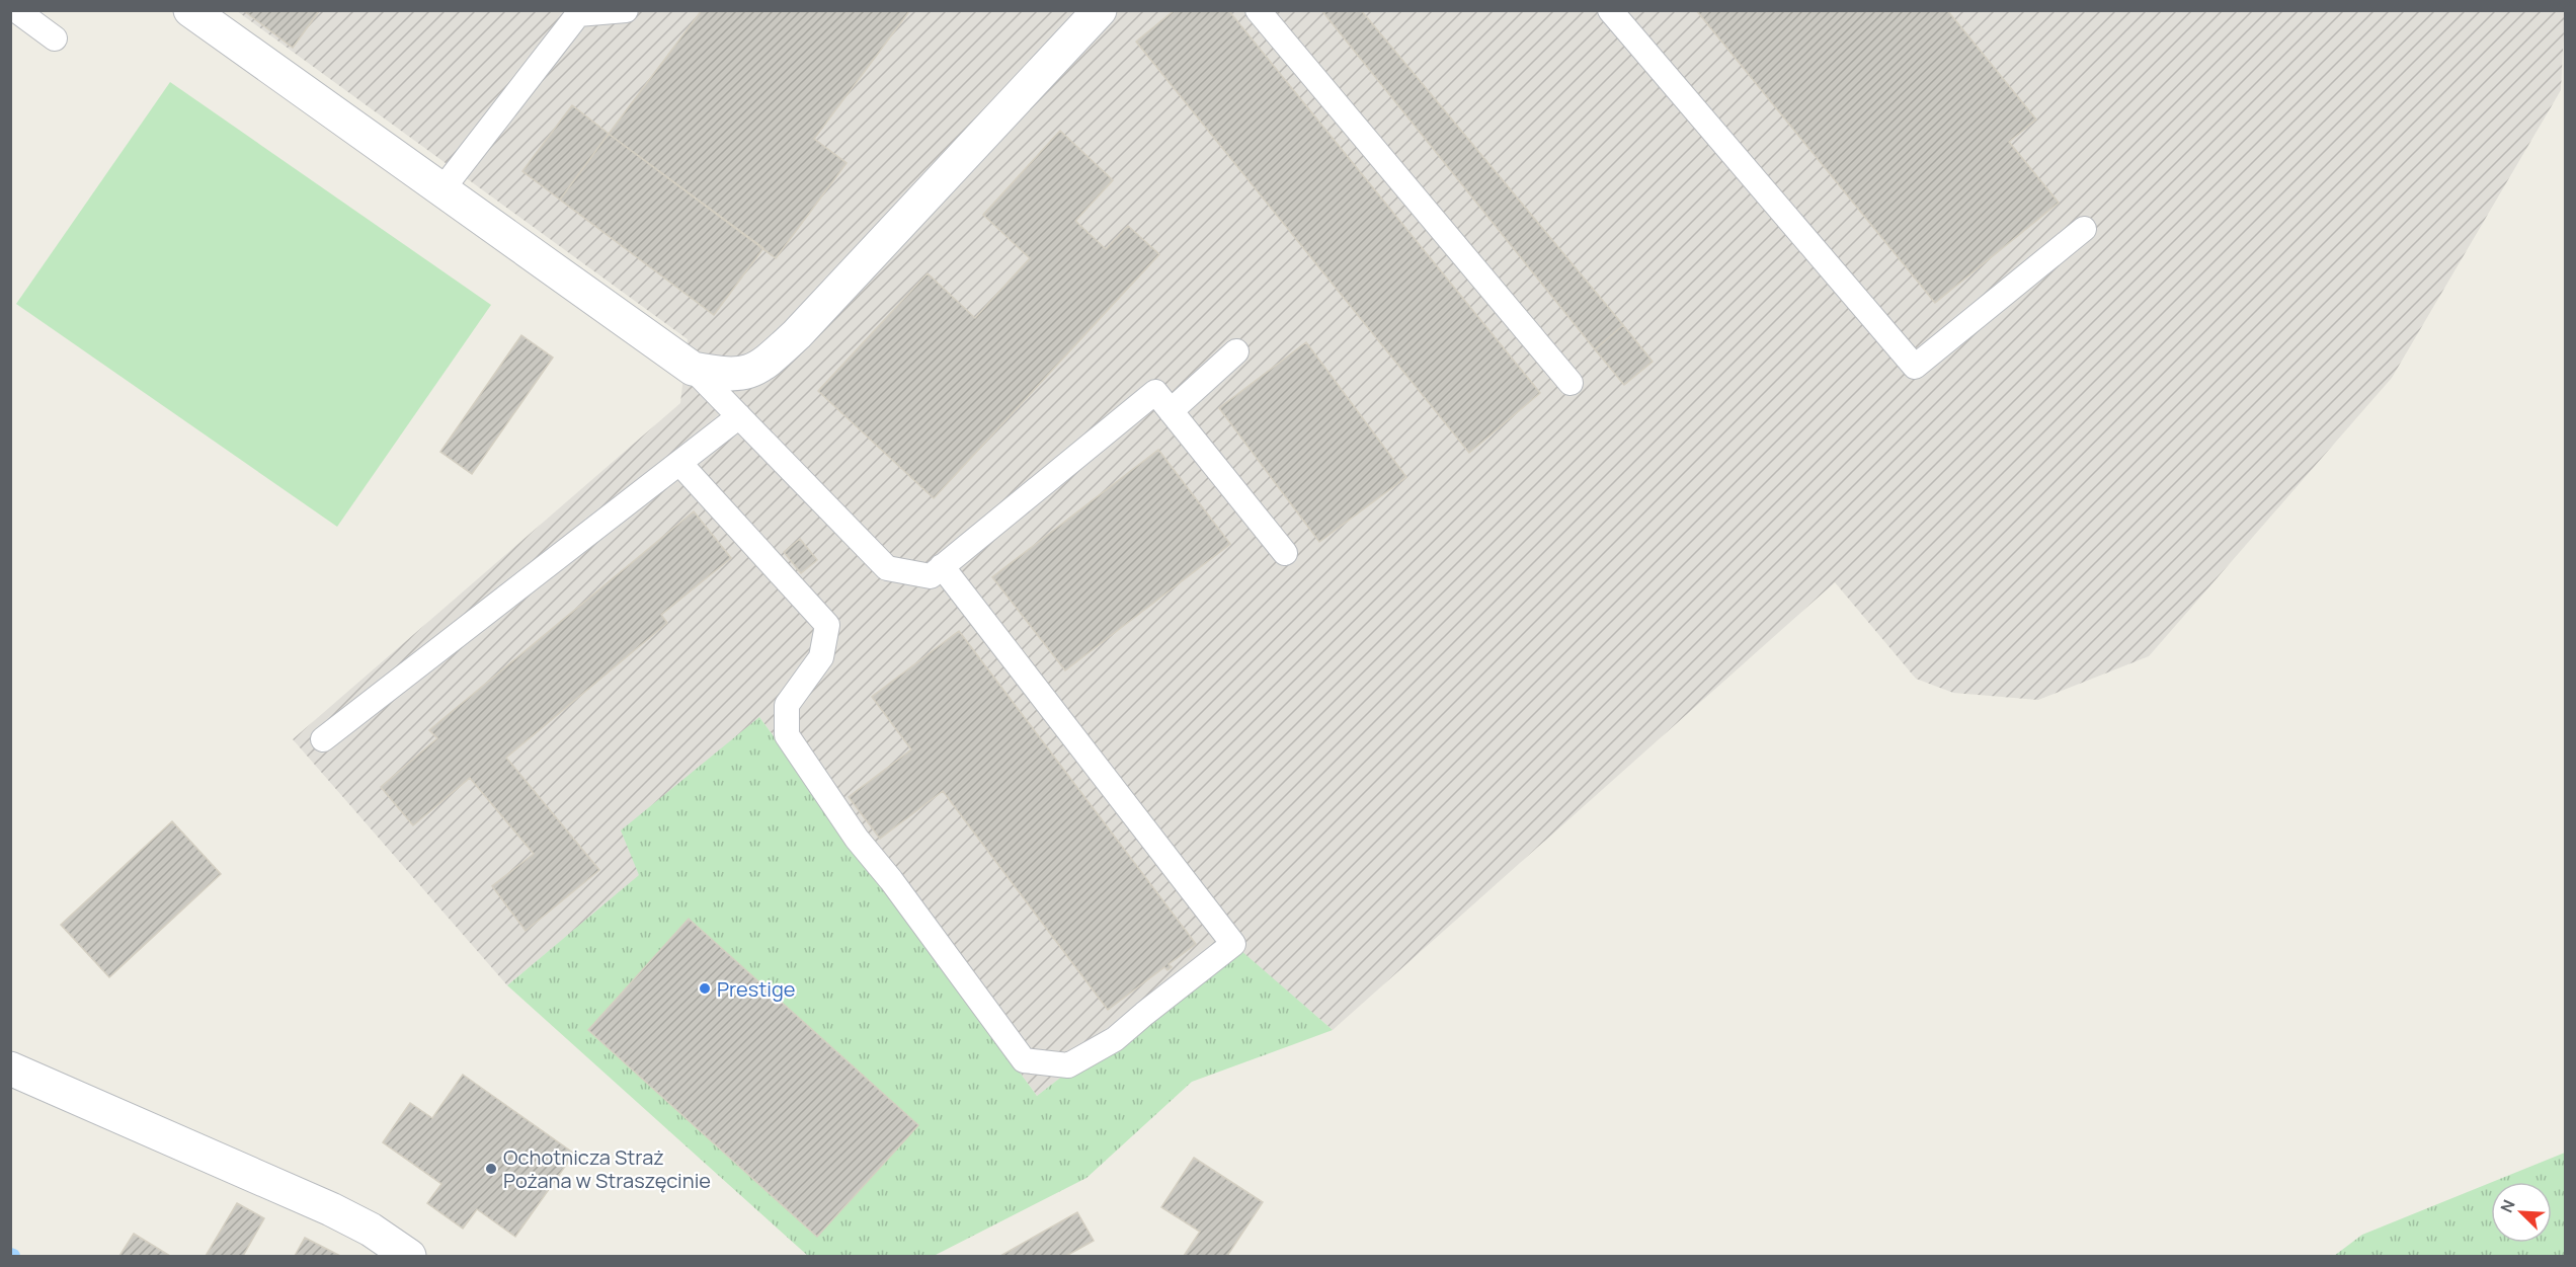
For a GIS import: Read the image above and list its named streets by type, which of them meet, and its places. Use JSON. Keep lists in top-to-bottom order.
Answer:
{
  "places": ["Prestige", "Ochotnicza Straż Pożana w Straszęcinie"],
  "north": "top left"
}
